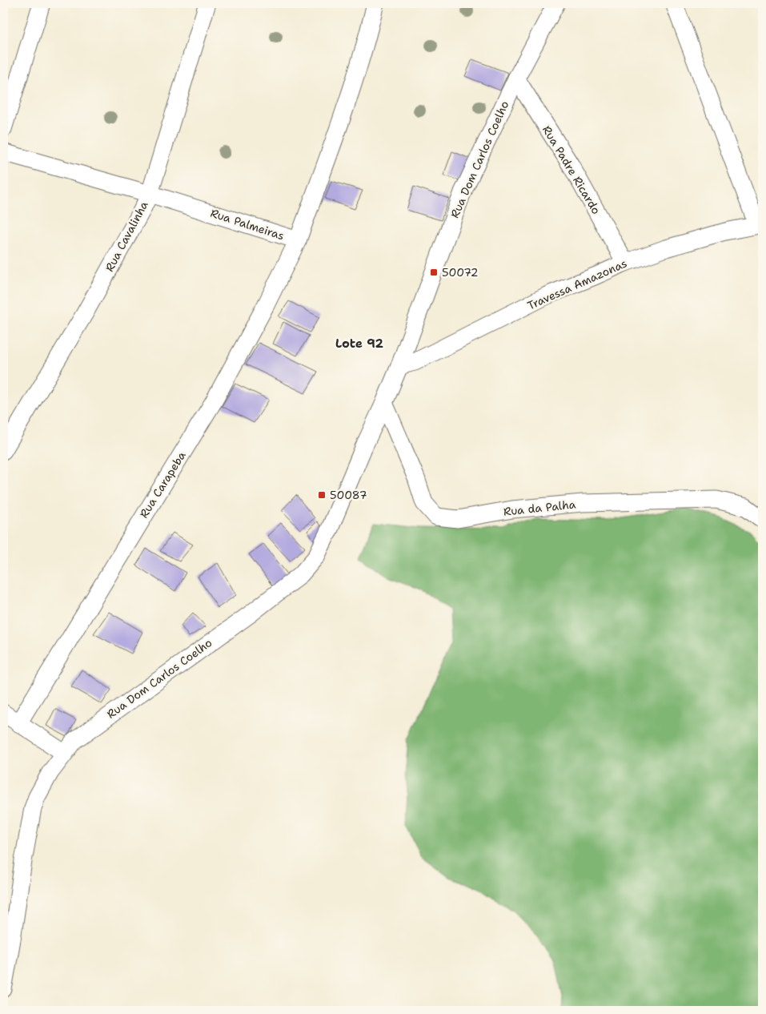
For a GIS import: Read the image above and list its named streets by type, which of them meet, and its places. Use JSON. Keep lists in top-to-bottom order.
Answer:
{
  "streets": {
    "street": [
      "Rua Dom Carlos Coelho",
      "Rua Padre Ricardo",
      "Rua Palmeiras",
      "Rua Cavalinha",
      "Travessa Amazonas",
      "Rua Carapeba",
      "Rua da Palha"
    ]
  },
  "crossings": [
    ["Rua Dom Carlos Coelho", "Rua Padre Ricardo"],
    ["Rua Dom Carlos Coelho", "Travessa Amazonas"],
    ["Rua Dom Carlos Coelho", "Rua da Palha"],
    ["Rua Padre Ricardo", "Travessa Amazonas"],
    ["Rua Palmeiras", "Rua Cavalinha"],
    ["Rua Palmeiras", "Rua Carapeba"]
  ],
  "districts": ["Lote 92"],
  "places": {
    "transit": ["50072", "50087"]
  }
}
